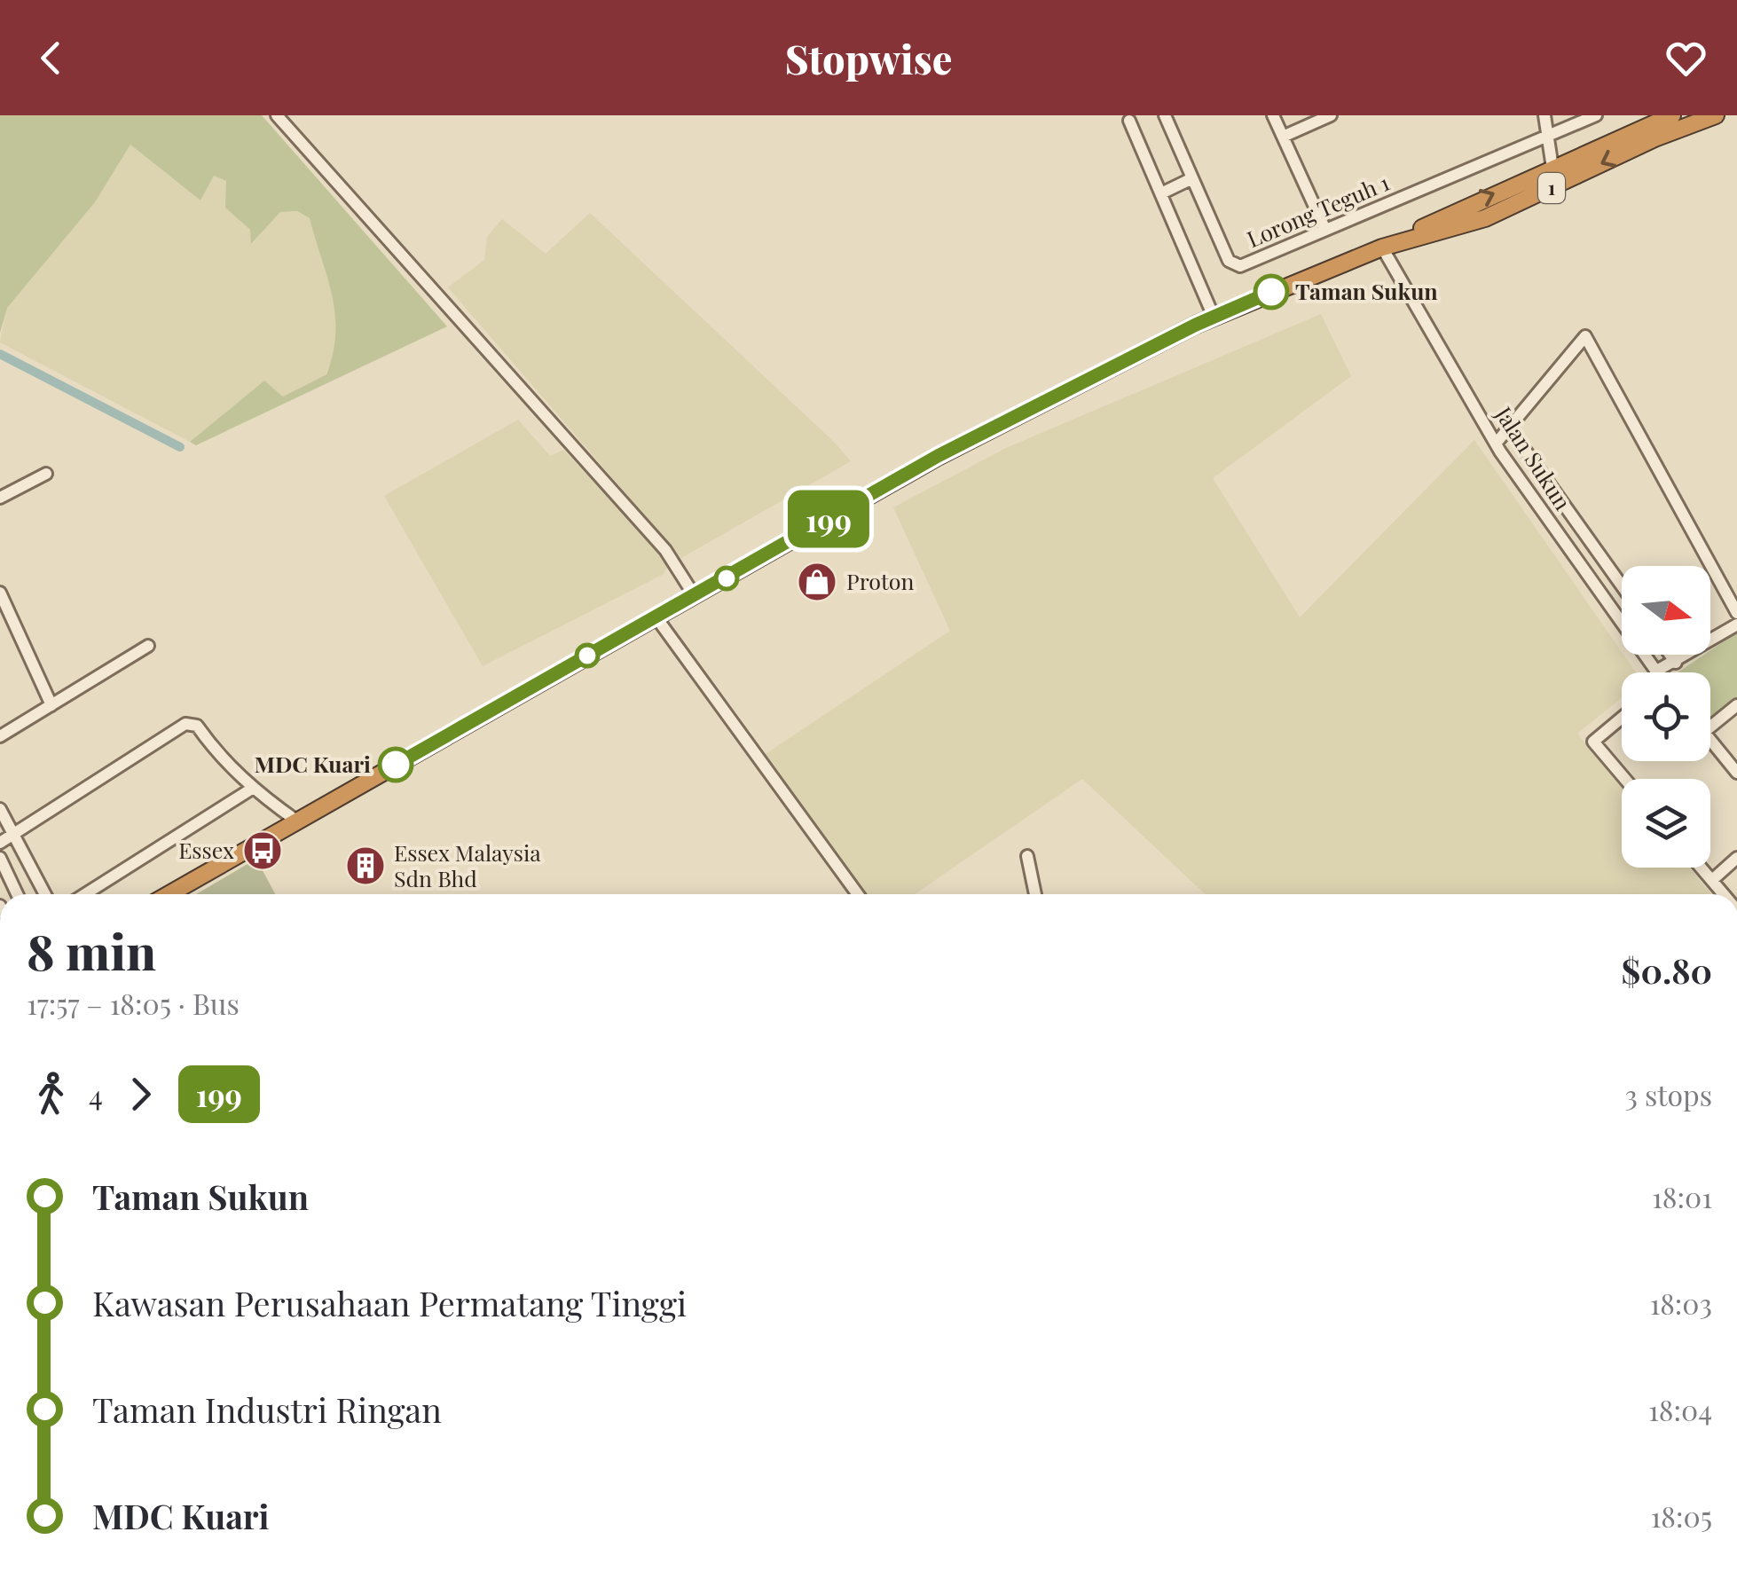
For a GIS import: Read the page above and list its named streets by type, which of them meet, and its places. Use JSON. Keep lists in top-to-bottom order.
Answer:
{
  "streets": {
    "highway": ["1"],
    "street": ["Lorong Teguh 1", "Jalan Sukun"]
  },
  "crossings": [
    ["1", "Jalan Sukun"]
  ],
  "places": {
    "other": ["Taman Sukun", "MDC Kuari"],
    "shop": ["Proton"],
    "bus stop": ["Essex"],
    "building": ["Essex Malaysia Sdn Bhd"]
  },
  "lines": ["bus line 199"],
  "north": "right",
  "page": {
    "header": "Stopwise",
    "on_map": "199",
    "heading": ["8 min", "17:57 – 18:05 · Bus", "$0.80"],
    "legs": ["4", "199", "3 stops"],
    "list": [
      {
        "name": "Taman Sukun",
        "value": "18:01"
      },
      {
        "name": "Kawasan Perusahaan Permatang Tinggi",
        "value": "18:03"
      },
      {
        "name": "Taman Industri Ringan",
        "value": "18:04"
      },
      {
        "name": "MDC Kuari",
        "value": "18:05"
      }
    ]
  }
}
